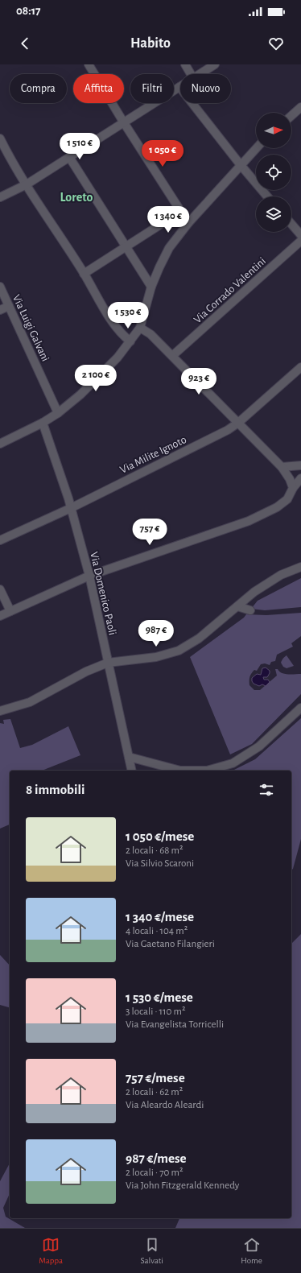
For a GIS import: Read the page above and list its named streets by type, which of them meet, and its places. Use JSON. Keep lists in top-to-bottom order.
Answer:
{
  "streets": {
    "street": [
      "Via Corrado Valentini",
      "Via Luigi Galvani",
      "Via Milite Ignoto",
      "Via Domenico Paoli"
    ]
  },
  "crossings": [
    ["Via Milite Ignoto", "Via Domenico Paoli"]
  ],
  "districts": ["Loreto"],
  "north": "right",
  "page": {
    "status": "08:17",
    "header": "Habito",
    "chip": [
      "Compra",
      "Affitta",
      "Filtri",
      "Nuovo"
    ],
    "price": [
      "1 510 €",
      "1 050 €",
      "1 340 €",
      "1 530 €",
      "2 100 €",
      "923 €",
      "757 €",
      "987 €"
    ],
    "heading": "8 immobili",
    "list": [
      {
        "name": "1 050 €/mese",
        "note": "2 locali · 68 m² · Via Silvio Scaroni"
      },
      {
        "name": "1 340 €/mese",
        "note": "4 locali · 104 m² · Via Gaetano Filangieri"
      },
      {
        "name": "1 530 €/mese",
        "note": "3 locali · 110 m² · Via Evangelista Torricelli"
      },
      {
        "name": "757 €/mese",
        "note": "2 locali · 62 m² · Via Aleardo Aleardi"
      },
      {
        "name": "987 €/mese",
        "note": "2 locali · 70 m² · Via John Fitzgerald Kennedy"
      }
    ],
    "tabs": ["Mappa", "Salvati", "Home"]
  }
}
